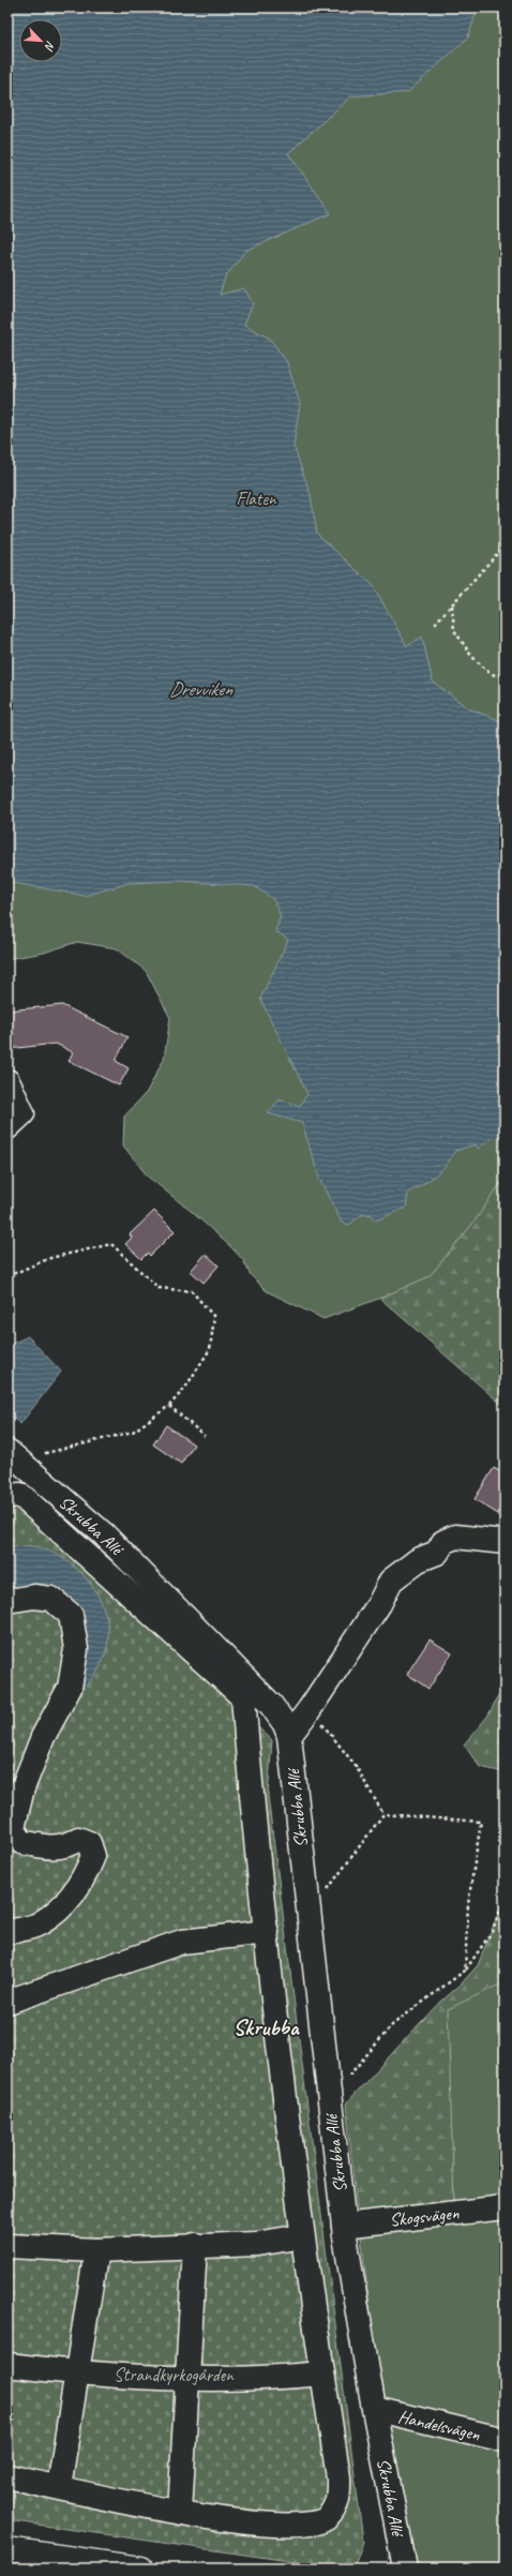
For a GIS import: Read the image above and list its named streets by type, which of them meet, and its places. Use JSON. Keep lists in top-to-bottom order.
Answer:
{
  "streets": {
    "street": ["Skrubba Allé", "Skogsvägen", "Handelsvägen"]
  },
  "crossings": [
    ["Skrubba Allé", "Skogsvägen"],
    ["Skrubba Allé", "Handelsvägen"]
  ],
  "districts": ["Skrubba"],
  "water": ["Drevviken"],
  "parks": ["Flaten", "Strandkyrkogården"],
  "north": "bottom right"
}
